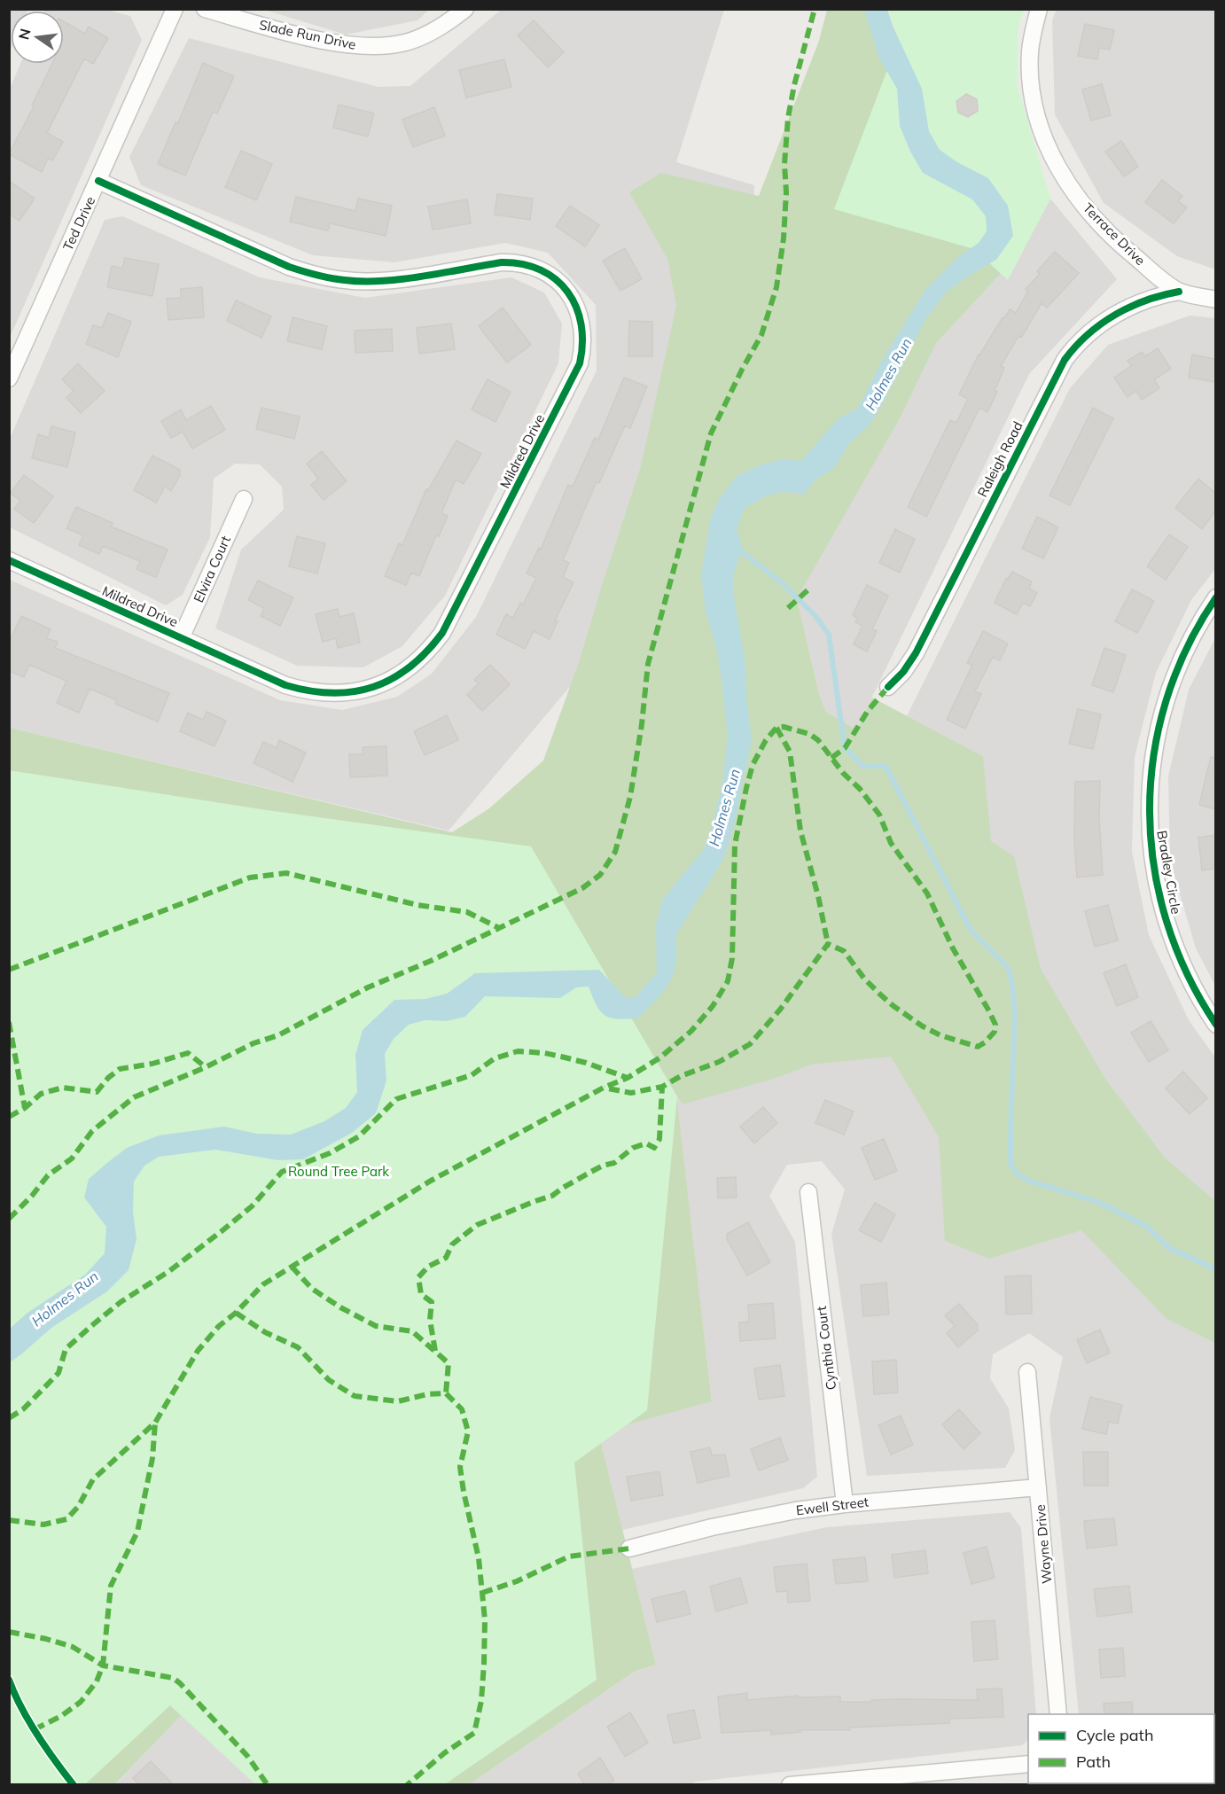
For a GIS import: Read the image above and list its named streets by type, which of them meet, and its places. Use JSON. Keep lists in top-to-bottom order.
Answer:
{
  "streets": {
    "street": [
      "Slade Run Drive",
      "Ted Drive",
      "Terrace Drive",
      "Mildred Drive",
      "Raleigh Road",
      "Elvira Court",
      "Bradley Circle",
      "Cynthia Court",
      "Ewell Street",
      "Wayne Drive"
    ]
  },
  "crossings": [
    ["Ted Drive", "Mildred Drive"],
    ["Terrace Drive", "Raleigh Road"],
    ["Mildred Drive", "Elvira Court"],
    ["Cynthia Court", "Ewell Street"],
    ["Ewell Street", "Wayne Drive"]
  ],
  "water": ["Holmes Run"],
  "parks": ["Round Tree Park"],
  "legend": ["Cycle path", "Path"],
  "north": "left"
}
